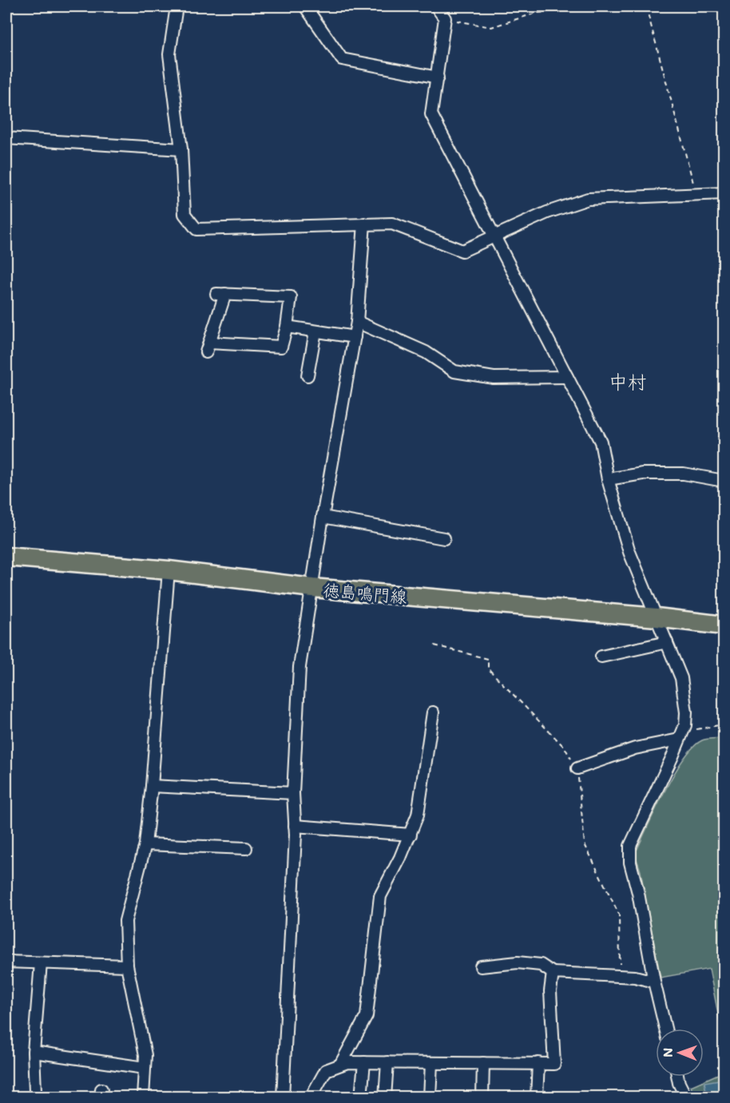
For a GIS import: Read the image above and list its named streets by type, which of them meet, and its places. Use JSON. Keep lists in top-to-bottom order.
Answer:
{
  "streets": {
    "main road": ["徳島鳴門線"]
  },
  "districts": ["中村"],
  "north": "left"
}
